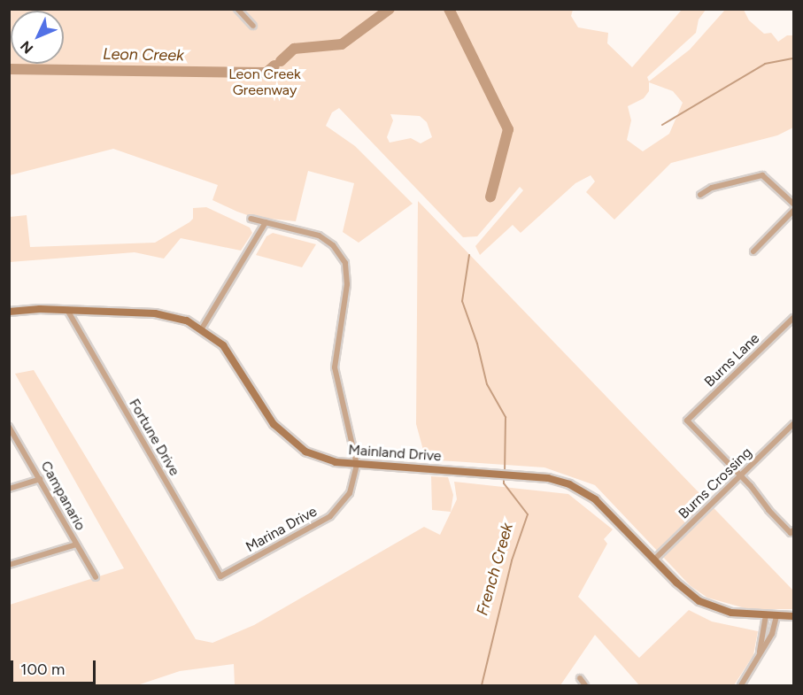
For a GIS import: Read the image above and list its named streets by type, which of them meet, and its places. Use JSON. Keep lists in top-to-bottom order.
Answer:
{
  "streets": {
    "main road": ["Mainland Drive"],
    "street": [
      "Burns Lane",
      "Fortune Drive",
      "Burns Crossing",
      "Campanario",
      "Marina Drive"
    ]
  },
  "crossings": [
    ["Burns Lane", "Burns Crossing"],
    ["Fortune Drive", "Mainland Drive"],
    ["Fortune Drive", "Marina Drive"],
    ["Mainland Drive", "Burns Crossing"],
    ["Mainland Drive", "Marina Drive"]
  ],
  "water": ["Leon Creek", "French Creek"],
  "parks": ["Leon Creek Greenway"],
  "scale_bar": "100 m",
  "north": "bottom left"
}
